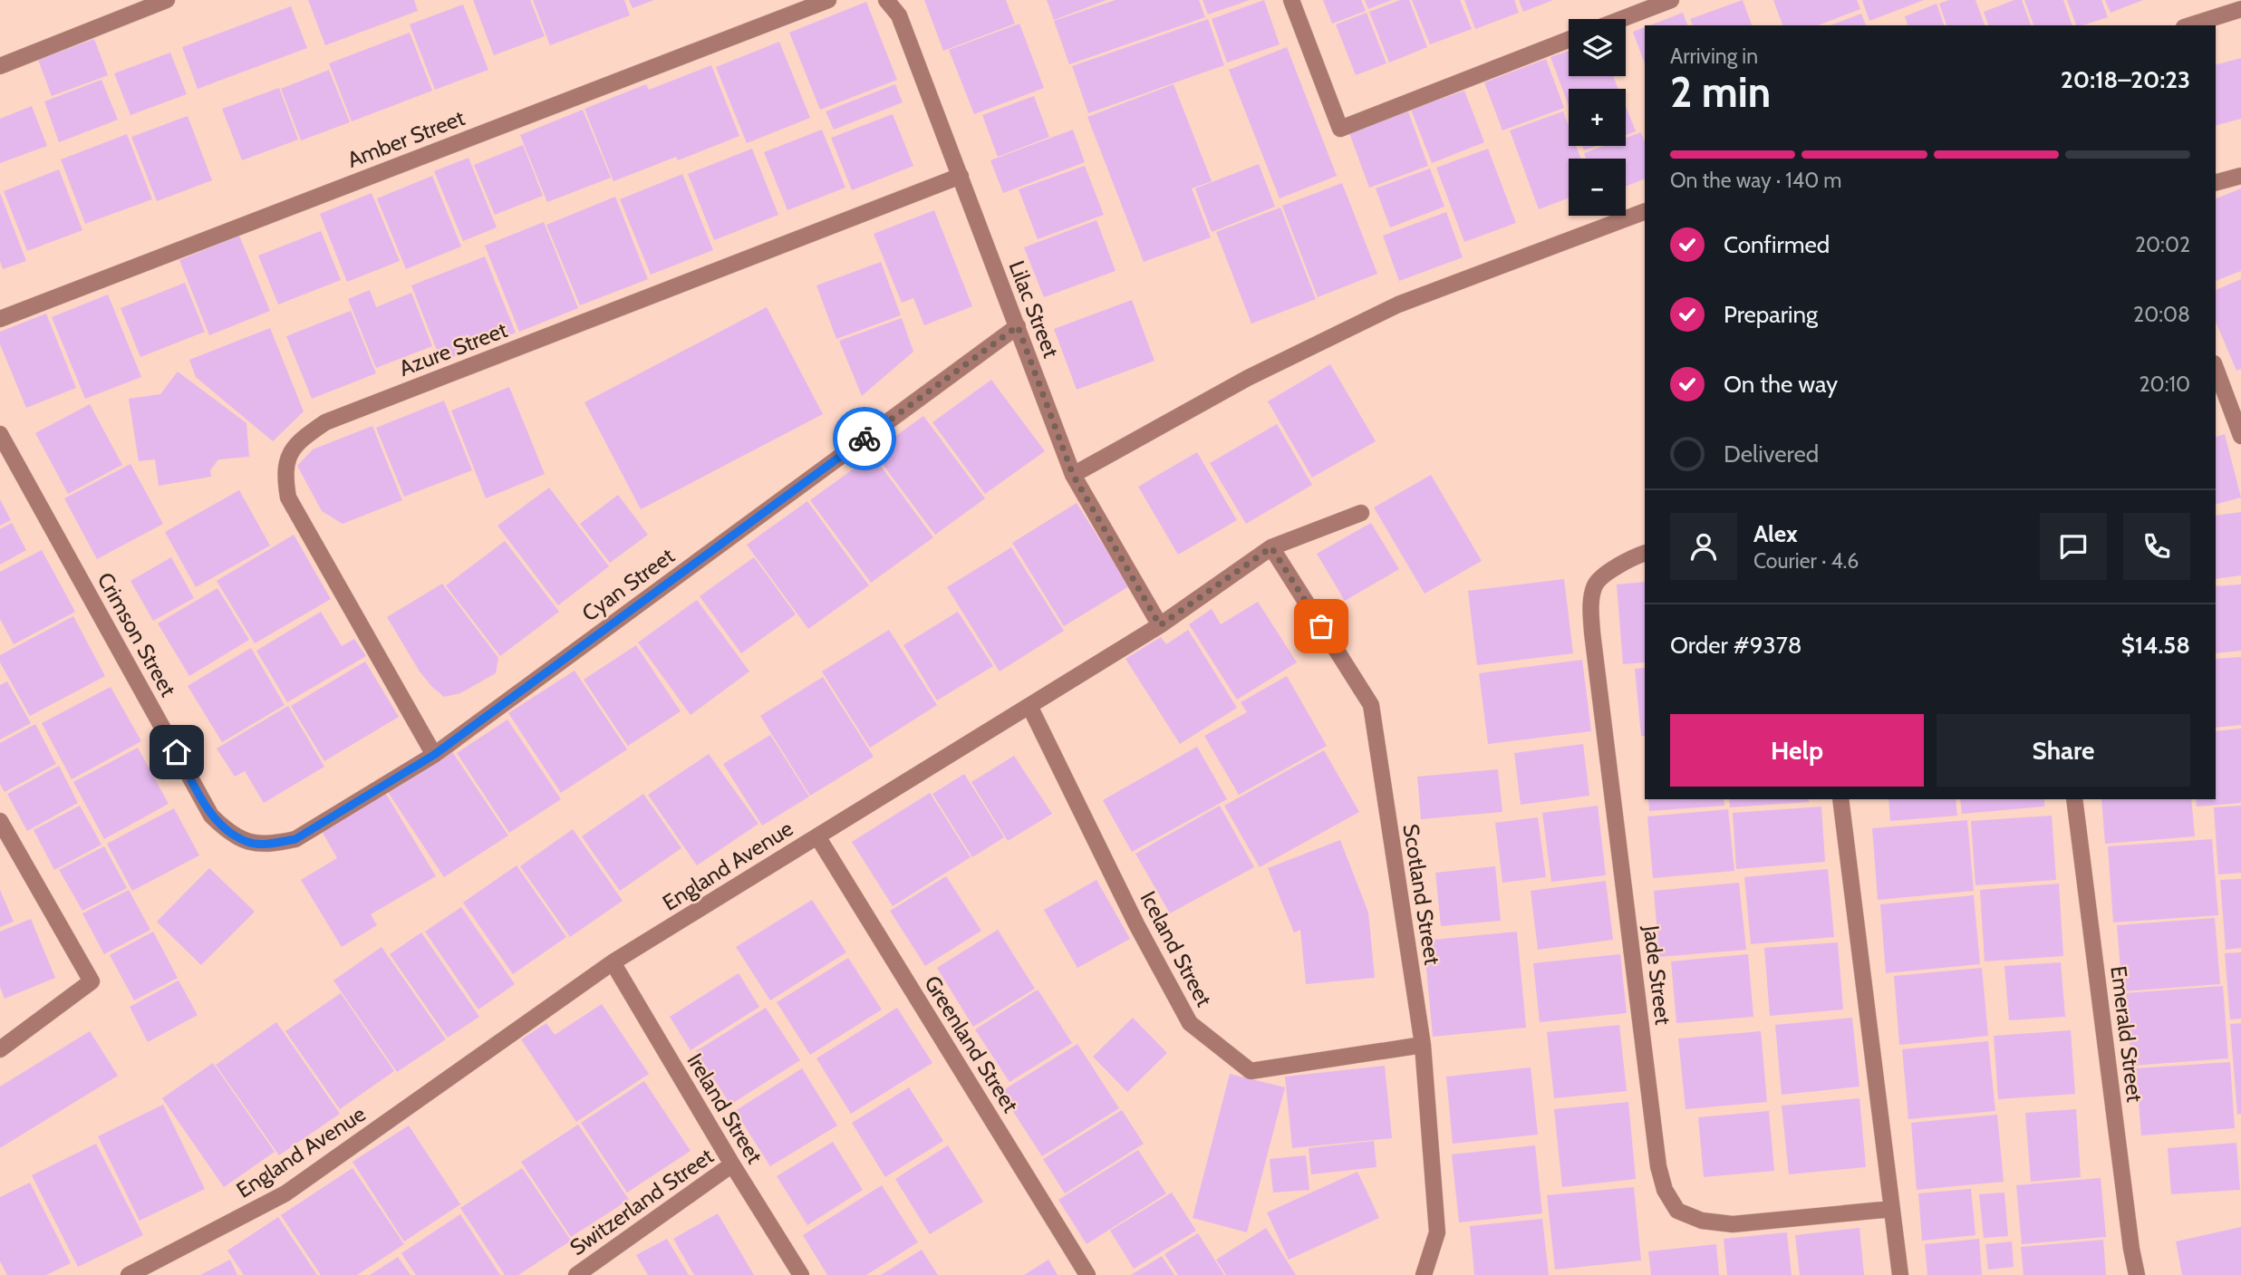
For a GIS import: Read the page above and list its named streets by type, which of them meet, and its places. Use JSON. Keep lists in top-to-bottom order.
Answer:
{
  "streets": {
    "street": [
      "Amber Street",
      "Lilac Street",
      "Azure Street",
      "Cyan Street",
      "Crimson Street",
      "England Avenue",
      "Scotland Street",
      "Iceland Street",
      "Jade Street",
      "Emerald Street",
      "Greenland Street",
      "Ireland Street",
      "Switzerland Street"
    ]
  },
  "crossings": [
    ["Lilac Street", "Azure Street"],
    ["Lilac Street", "Cyan Street"],
    ["Lilac Street", "England Avenue"],
    ["Azure Street", "Cyan Street"],
    ["Cyan Street", "Crimson Street"],
    ["England Avenue", "Scotland Street"],
    ["England Avenue", "Iceland Street"],
    ["England Avenue", "Greenland Street"],
    ["England Avenue", "Ireland Street"],
    ["Scotland Street", "Iceland Street"],
    ["Ireland Street", "Switzerland Street"]
  ],
  "page": {
    "map_buttons": ["+", "−"],
    "heading": ["2 min", "Arriving in", "20:18–20:23"],
    "panel": [
      "Alex",
      "Courier · 4.6",
      "Order #9378",
      "$14.58"
    ],
    "bar": "On the way · 140 m",
    "list": [
      ["Confirmed", "20:02"],
      ["Preparing", "20:08"],
      ["On the way", "20:10"],
      "Delivered"
    ],
    "buttons": ["Help", "Share"]
  }
}
